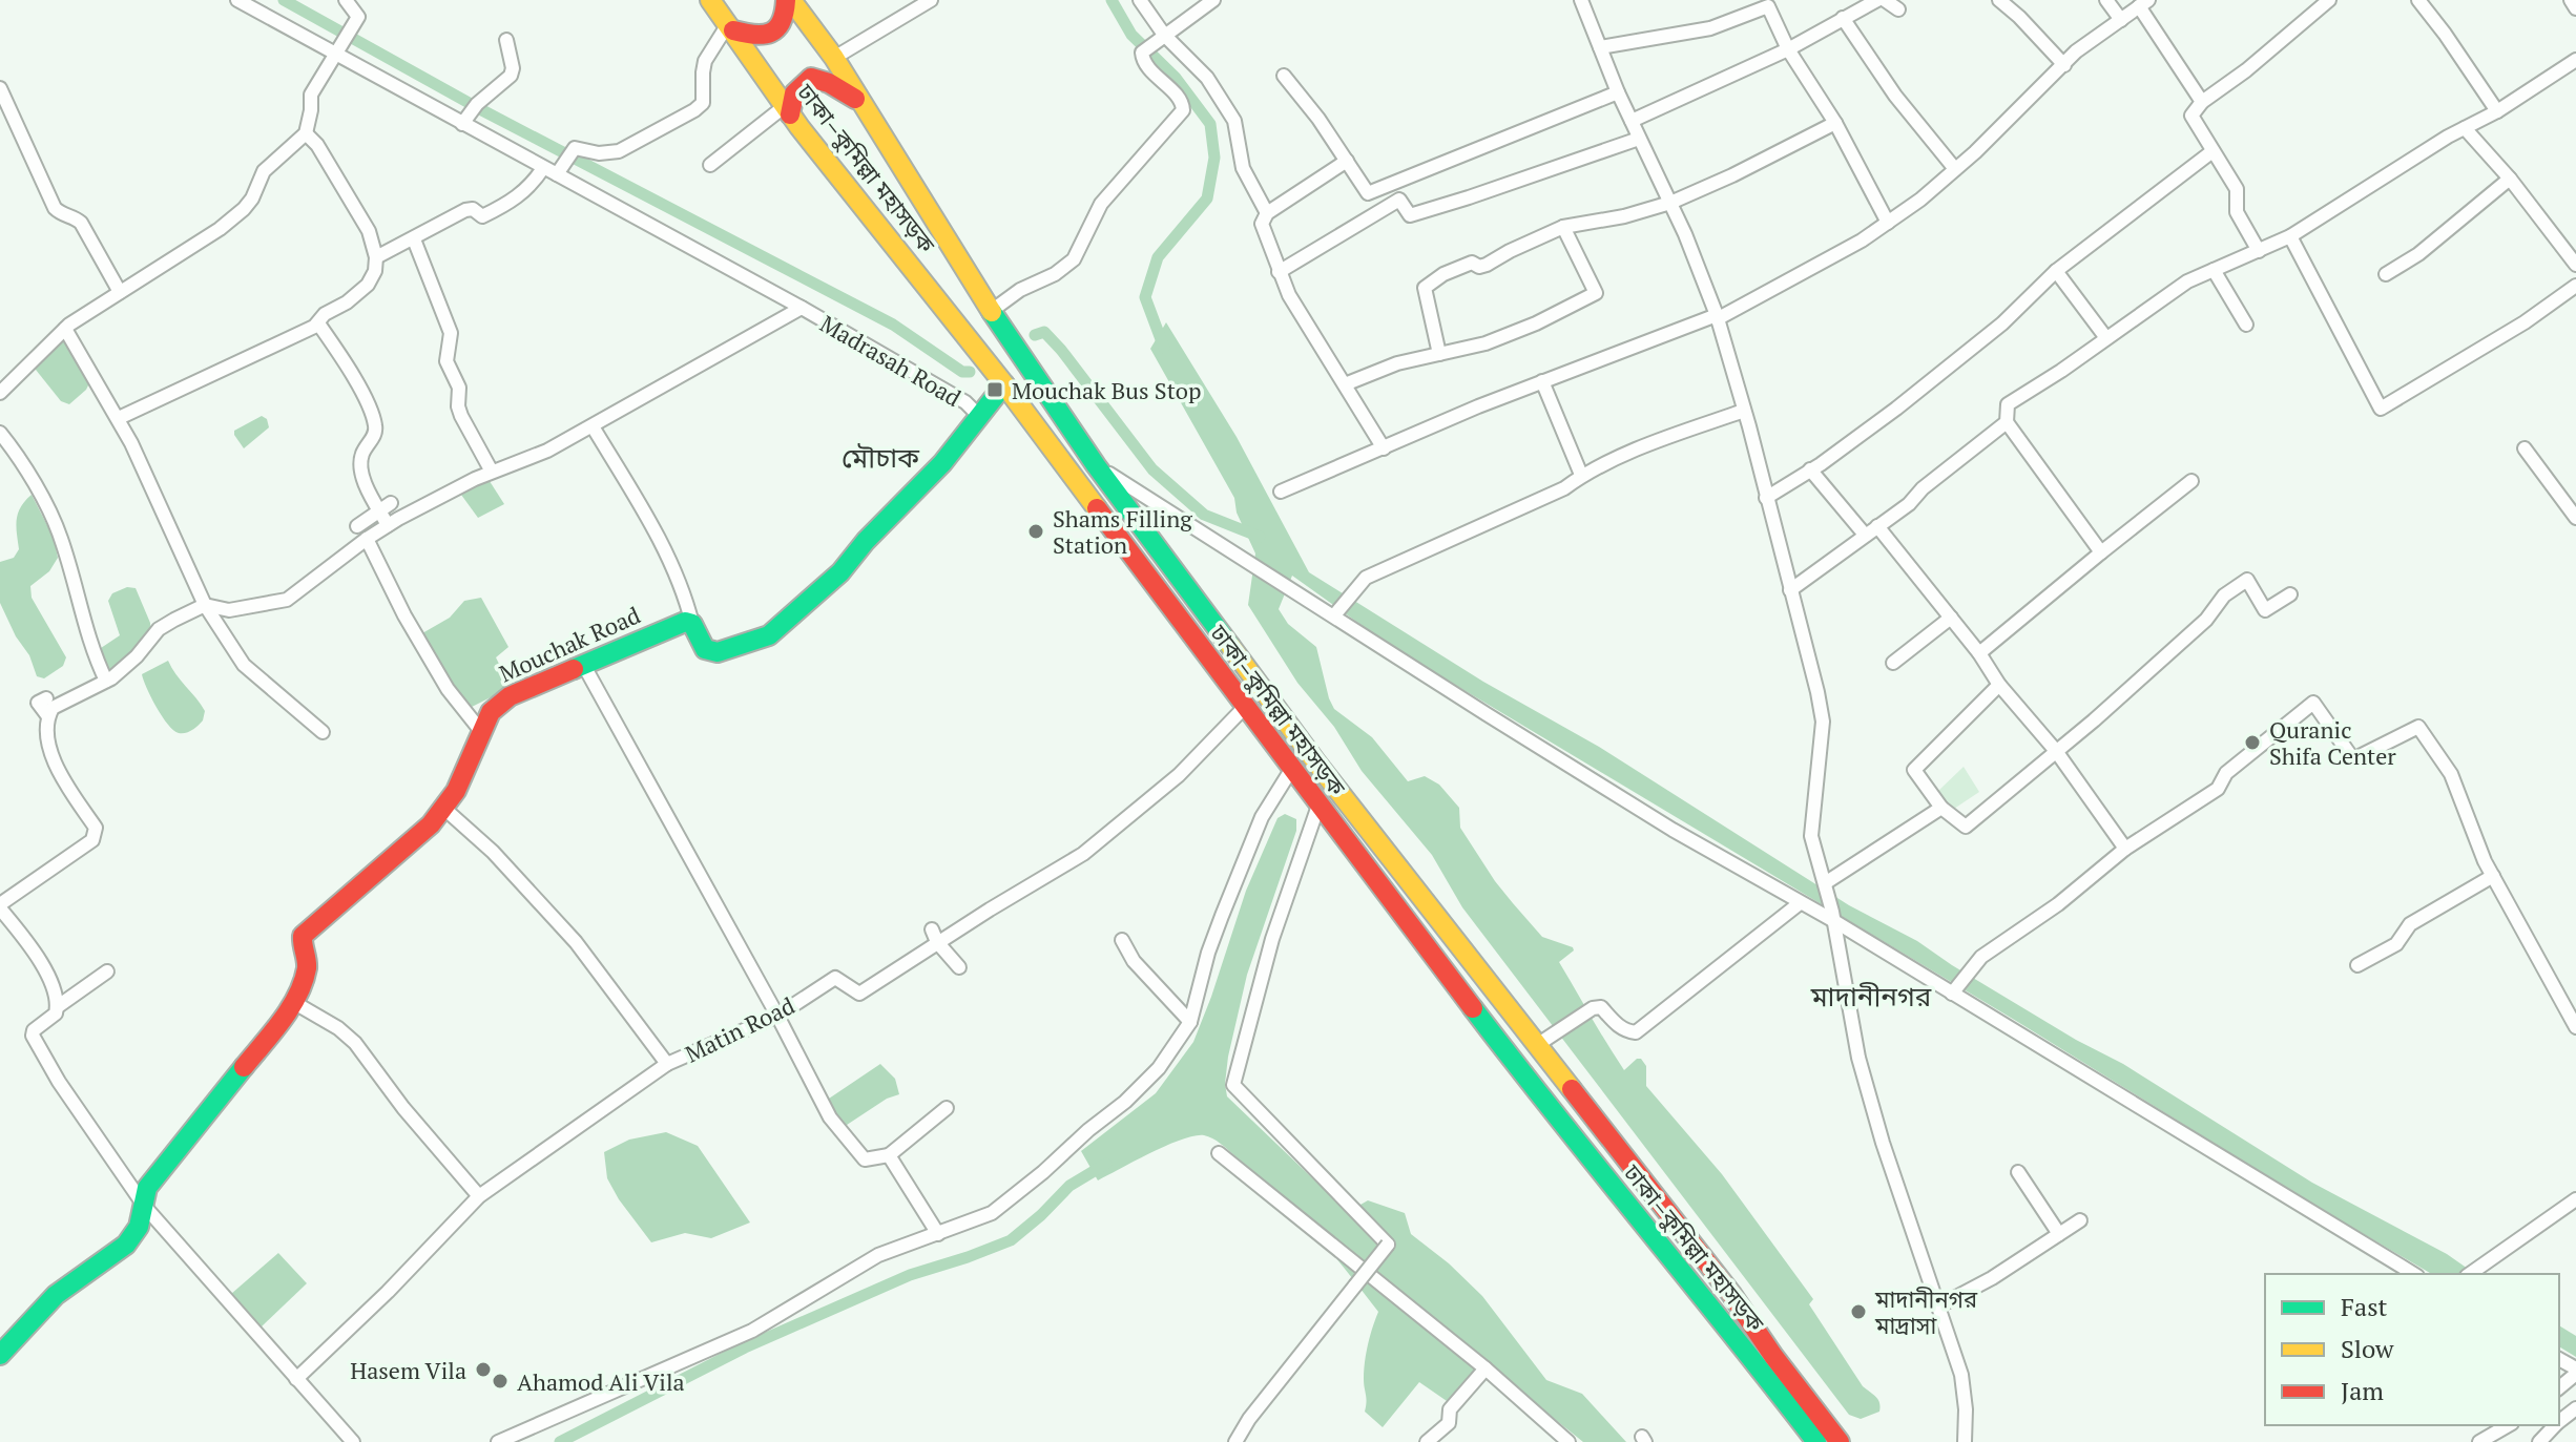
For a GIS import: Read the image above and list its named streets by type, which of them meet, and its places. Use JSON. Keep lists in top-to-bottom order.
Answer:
{
  "streets": {
    "main road": ["ঢাকা–কুমিল্লা মহাসড়ক", "Mouchak Road"],
    "street": ["Madrasah Road", "Matin Road"]
  },
  "crossings": [
    ["ঢাকা–কুমিল্লা মহাসড়ক", "Matin Road"]
  ],
  "districts": ["মৌচাক", "মাদানীনগর"],
  "places": {
    "transit": ["Mouchak Bus Stop"],
    "other": [
      "Shams Filling Station",
      "Quranic Shifa Center",
      "মাদানীনগর মাদ্রাসা",
      "Hasem Vila",
      "Ahamod Ali Vila"
    ]
  },
  "legend": ["Fast", "Slow", "Jam"]
}
